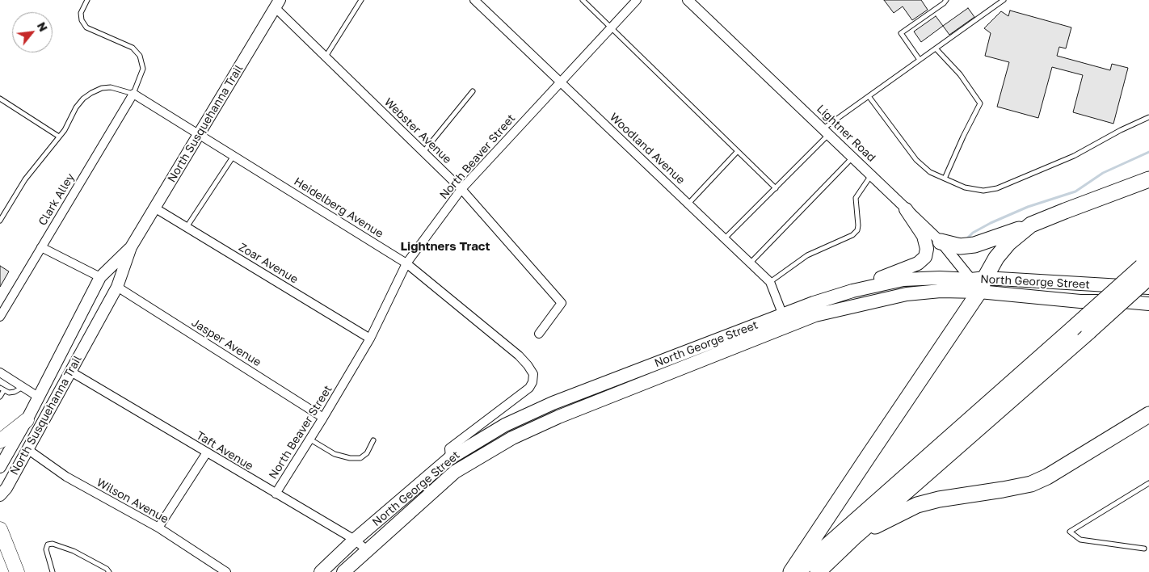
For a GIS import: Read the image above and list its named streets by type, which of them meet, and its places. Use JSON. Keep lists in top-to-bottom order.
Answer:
{
  "streets": {
    "main road": ["North Susquehanna Trail", "North George Street"],
    "street": [
      "Webster Avenue",
      "Lightner Road",
      "Woodland Avenue",
      "North Beaver Street",
      "Clark Alley",
      "Heidelberg Avenue",
      "Zoar Avenue",
      "Jasper Avenue",
      "Taft Avenue",
      "Wilson Avenue"
    ]
  },
  "crossings": [
    ["North Susquehanna Trail", "Webster Avenue"],
    ["North Susquehanna Trail", "Heidelberg Avenue"],
    ["North Susquehanna Trail", "Zoar Avenue"],
    ["North Susquehanna Trail", "Jasper Avenue"],
    ["North Susquehanna Trail", "Taft Avenue"],
    ["North Susquehanna Trail", "Wilson Avenue"],
    ["Webster Avenue", "North Beaver Street"],
    ["Lightner Road", "North George Street"],
    ["Woodland Avenue", "North Beaver Street"],
    ["Woodland Avenue", "North George Street"],
    ["North Beaver Street", "Heidelberg Avenue"],
    ["North Beaver Street", "Zoar Avenue"],
    ["North Beaver Street", "Jasper Avenue"],
    ["North Beaver Street", "Taft Avenue"],
    ["Clark Alley", "Heidelberg Avenue"],
    ["Heidelberg Avenue", "North George Street"],
    ["North George Street", "Taft Avenue"]
  ],
  "districts": ["Lightners Tract"],
  "north": "top right"
}
